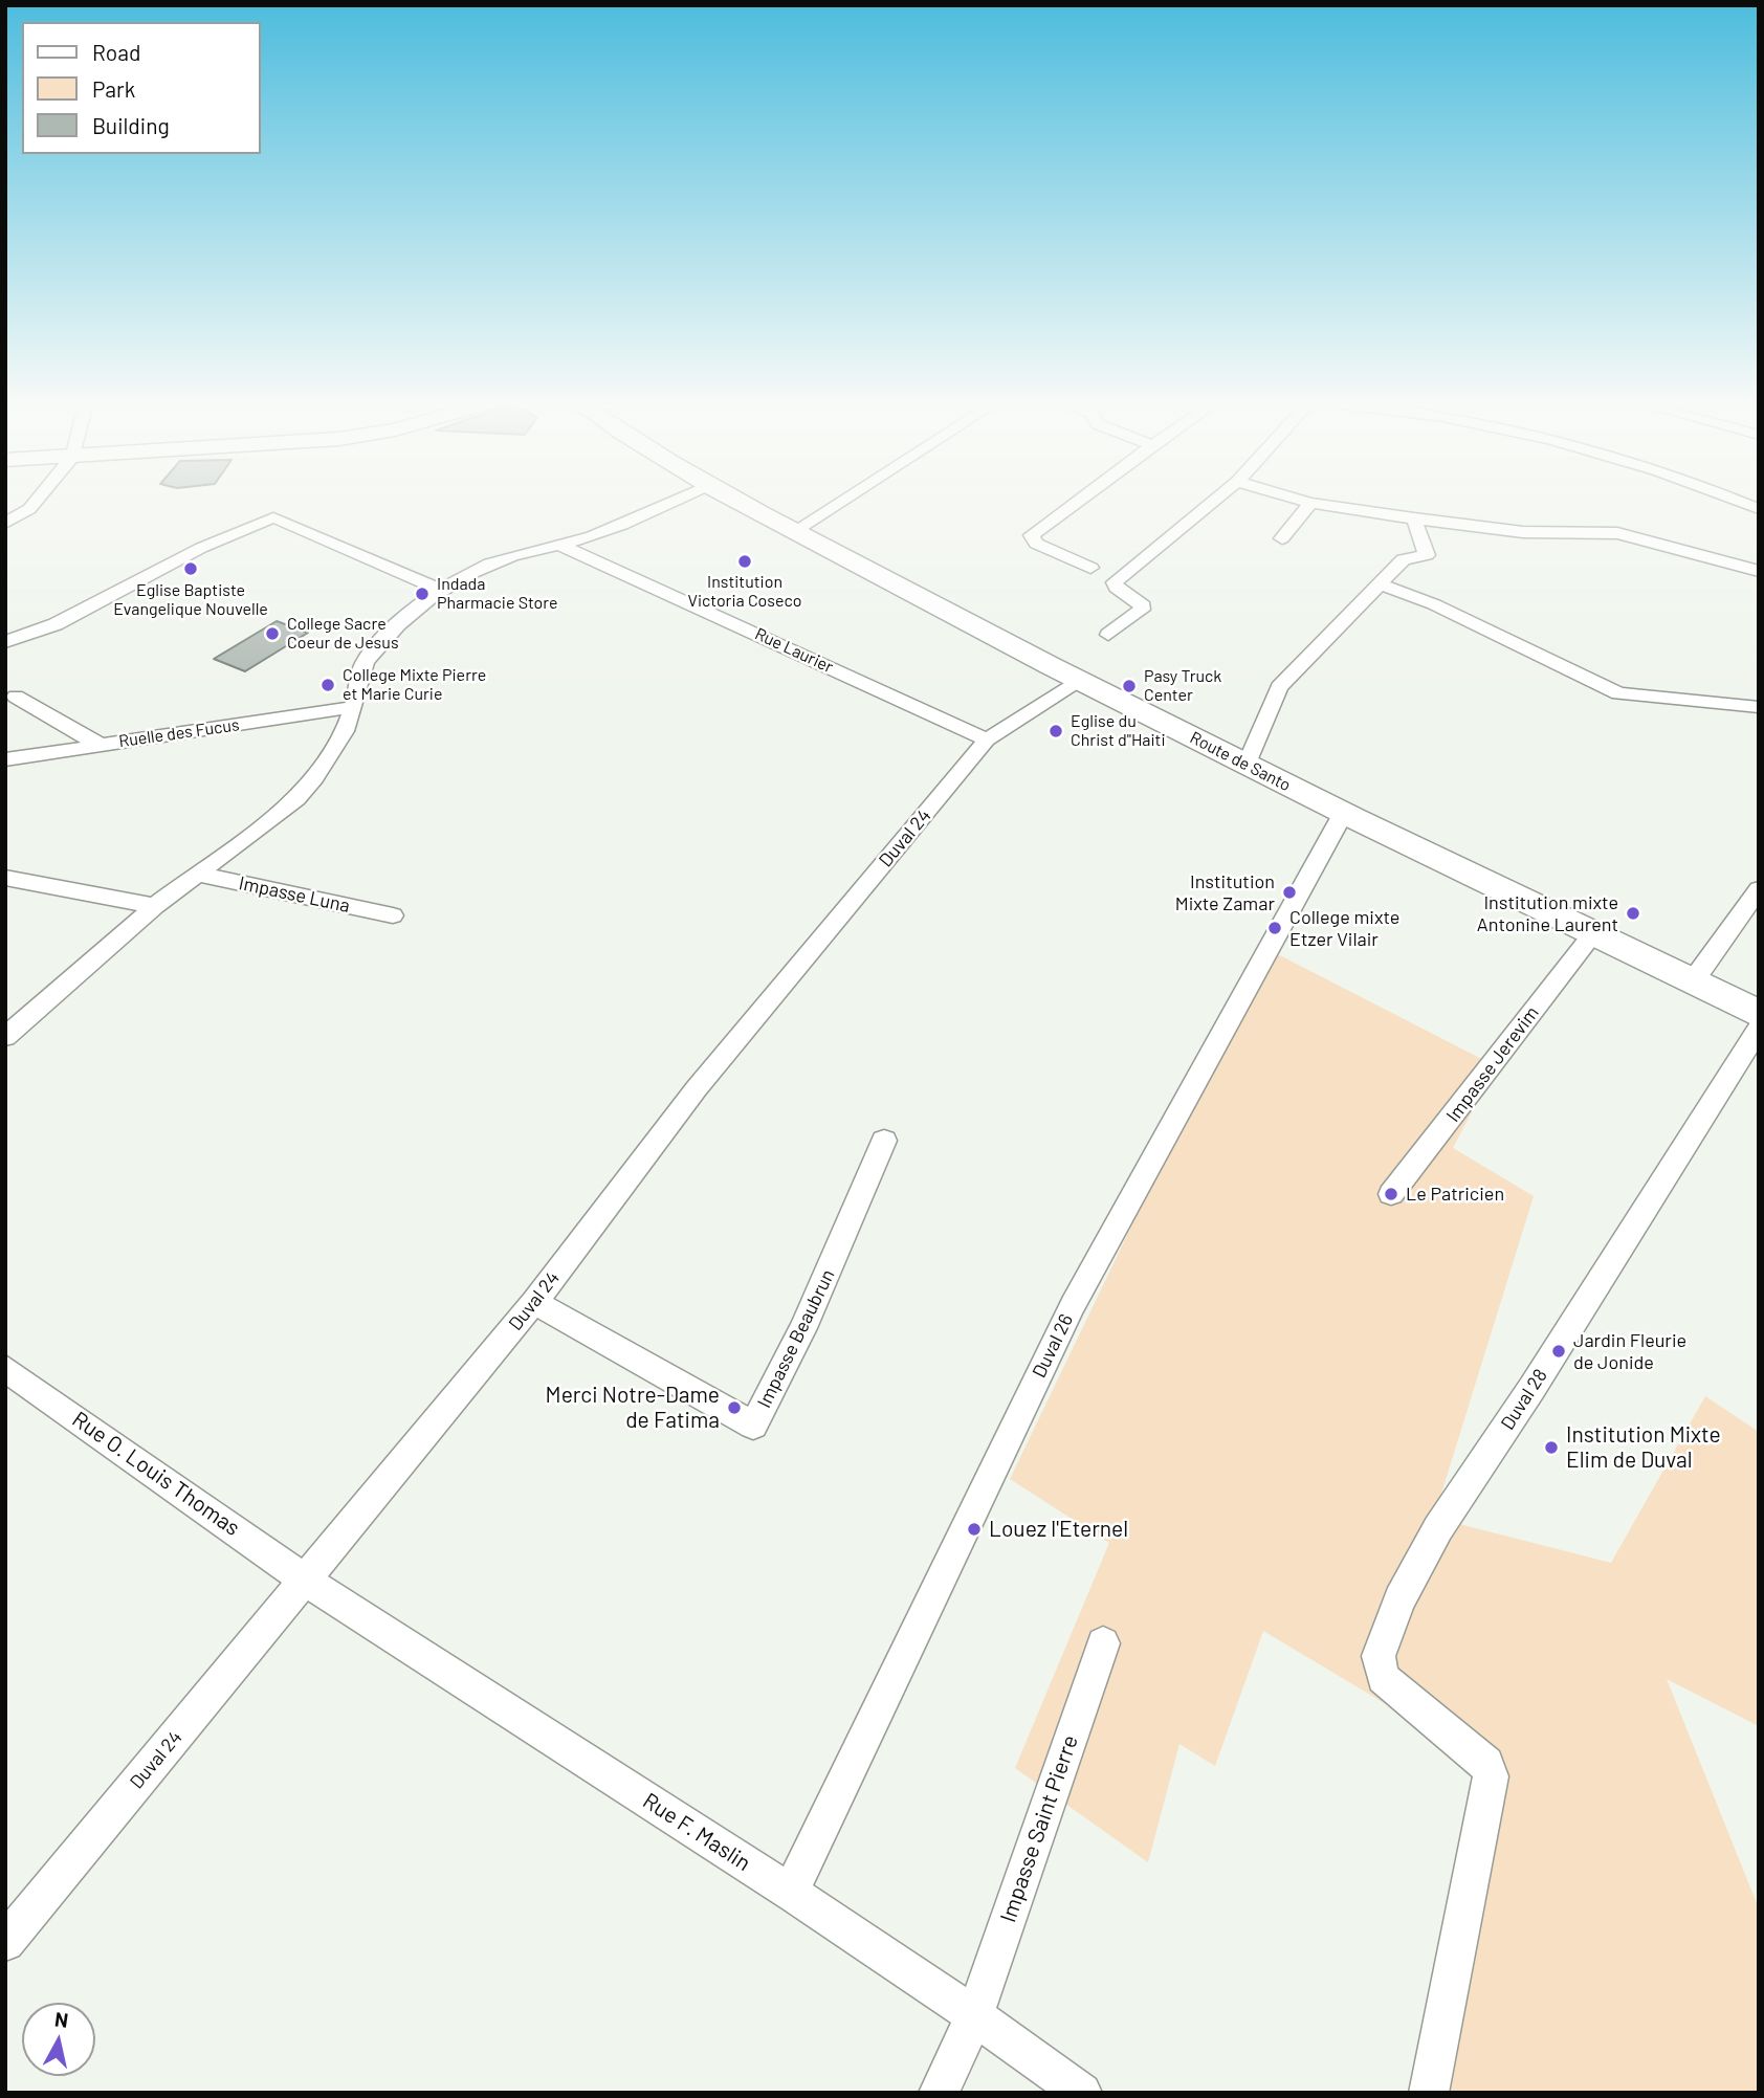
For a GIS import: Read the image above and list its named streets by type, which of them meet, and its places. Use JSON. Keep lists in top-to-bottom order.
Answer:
{
  "streets": {
    "main road": ["Route de Santo"],
    "street": [
      "Rue Laurier",
      "Ruelle des Fucus",
      "Duval 24",
      "Impasse Luna",
      "Impasse Jerevim",
      "Impasse Beaubrun",
      "Duval 26",
      "Duval 28",
      "Rue O. Louis Thomas",
      "Impasse Saint Pierre",
      "Rue F. Maslin"
    ]
  },
  "crossings": [
    ["Rue Laurier", "Duval 24"],
    ["Route de Santo", "Duval 24"],
    ["Route de Santo", "Impasse Jerevim"],
    ["Route de Santo", "Duval 26"],
    ["Duval 24", "Impasse Beaubrun"],
    ["Duval 24", "Rue O. Louis Thomas"],
    ["Duval 24", "Rue F. Maslin"],
    ["Duval 26", "Rue F. Maslin"],
    ["Rue O. Louis Thomas", "Rue F. Maslin"],
    ["Impasse Saint Pierre", "Rue F. Maslin"]
  ],
  "places": [
    "Institution Victoria Coseco",
    "Eglise Baptiste Evangelique Nouvelle",
    "Indada Pharmacie Store",
    "College Sacre Coeur de Jesus",
    "College Mixte Pierre et Marie Curie",
    "Pasy Truck Center",
    "Eglise du Christ d\"Haiti",
    "Institution Mixte Zamar",
    "Institution mixte Antonine Laurent",
    "College mixte Etzer Vilair",
    "Le Patricien",
    "Jardin Fleurie de Jonide",
    "Merci Notre-Dame de Fatima",
    "Institution Mixte Elim de Duval",
    "Louez l'Eternel"
  ],
  "legend": ["Road", "Park", "Building"],
  "north": "top"
}
